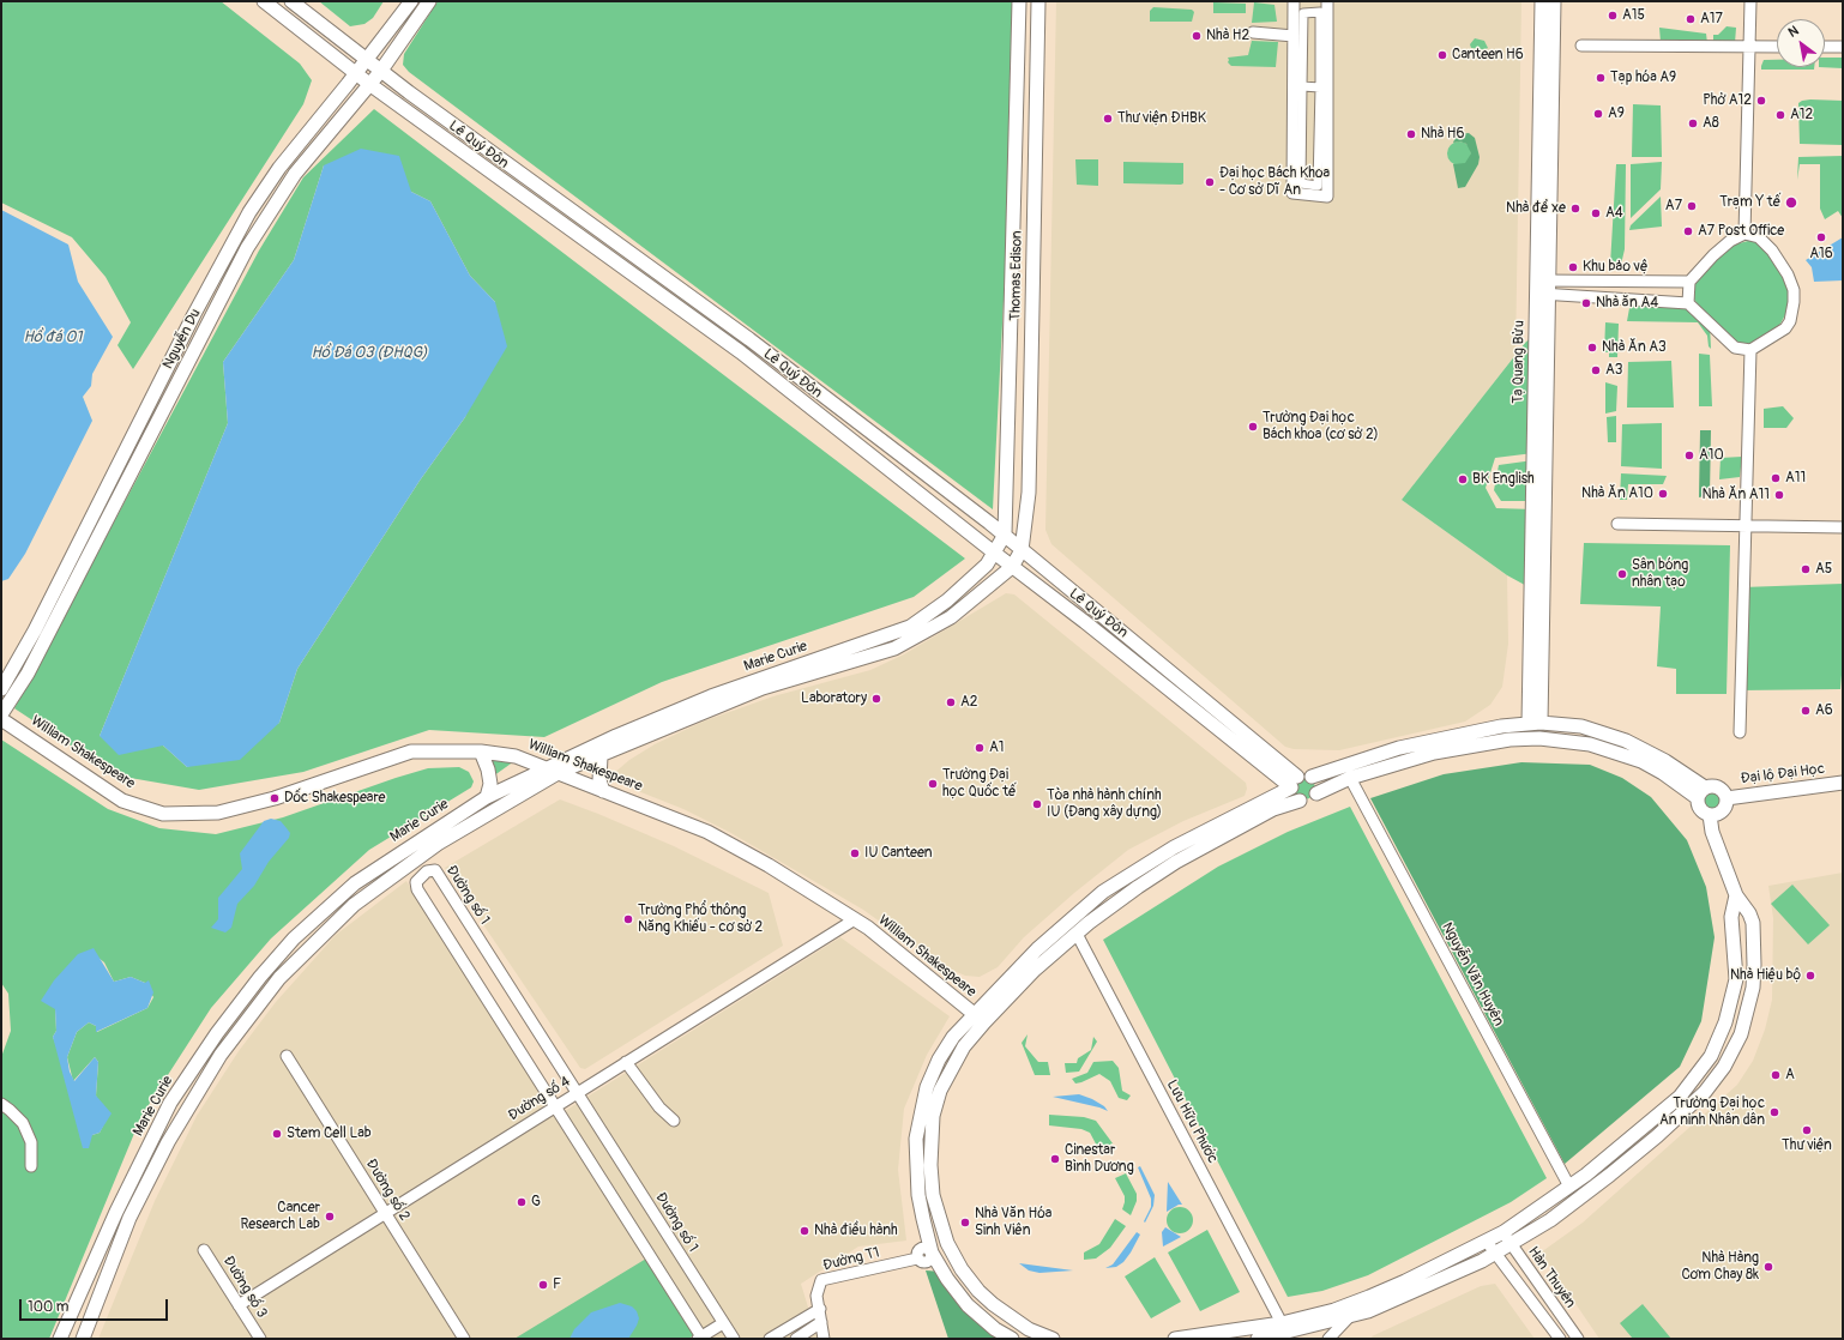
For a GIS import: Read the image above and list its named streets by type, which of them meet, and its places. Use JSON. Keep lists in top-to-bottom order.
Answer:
{
  "streets": {
    "street": [
      "Lê Quý Đôn",
      "Thomas Edison",
      "Nguyễn Du",
      "Tạ Quang Bửu",
      "Marie Curie",
      "William Shakespeare",
      "Đại lộ Đại Học",
      "Đường số 1",
      "Nguyễn Văn Huyên",
      "Đường số 4",
      "Lưu Hữu Phước",
      "Đường số 2",
      "Đường T1",
      "Hàn Thuyên",
      "Đường số 3"
    ]
  },
  "crossings": [
    ["Lê Quý Đôn", "Thomas Edison"],
    ["Lê Quý Đôn", "Nguyễn Du"],
    ["Lê Quý Đôn", "Marie Curie"],
    ["Thomas Edison", "Marie Curie"],
    ["Marie Curie", "William Shakespeare"],
    ["William Shakespeare", "Đường số 4"],
    ["Đường số 1", "Đường số 4"],
    ["Đường số 4", "Đường số 2"],
    ["Đường số 4", "Đường số 3"]
  ],
  "water": ["Hồ đá 01", "Hồ Đá 03 (ĐHQG)"],
  "places": [
    "A15",
    "A17",
    "Nhà H2",
    "Canteen H6",
    "Tạp hóa A9",
    "Phở A12",
    "A9",
    "A12",
    "Thư viện ĐHBK",
    "A8",
    "Nhà H6",
    "Đại học Bách Khoa - Cơ sở Dĩ An",
    "Trạm Y tế",
    "A7",
    "Nhà để xe",
    "A4",
    "A7 Post Office",
    "A16",
    "Khu bảo vệ",
    "Nhà ăn A4",
    "Nhà Ăn A3",
    "A3",
    "Trường Đại học Bách khoa (cơ sở 2)",
    "A10",
    "A11",
    "BK English",
    "Nhà Ăn A10",
    "Nhà Ăn A11",
    "A5",
    "Sân bóng nhân tạo",
    "Laboratory",
    "A2",
    "A6",
    "A1",
    "Trường Đại học Quốc tế",
    "Dốc Shakespeare",
    "Tòa nhà hành chính IU (Đang xây dựng)",
    "IU Canteen",
    "Trường Phổ thông Năng Khiếu - cơ sở 2",
    "Nhà Hiệu bộ",
    "A",
    "Trường Đại học An ninh Nhân dân",
    "Thư viện",
    "Stem Cell Lab",
    "Cinestar Bình Dương",
    "G",
    "Cancer Research Lab",
    "Nhà Văn Hóa Sinh Viên",
    "Nhà điều hành",
    "Nhà Hàng Cơm Chay 8k",
    "F"
  ],
  "scale_bar": "100 m",
  "north": "top left"
}
